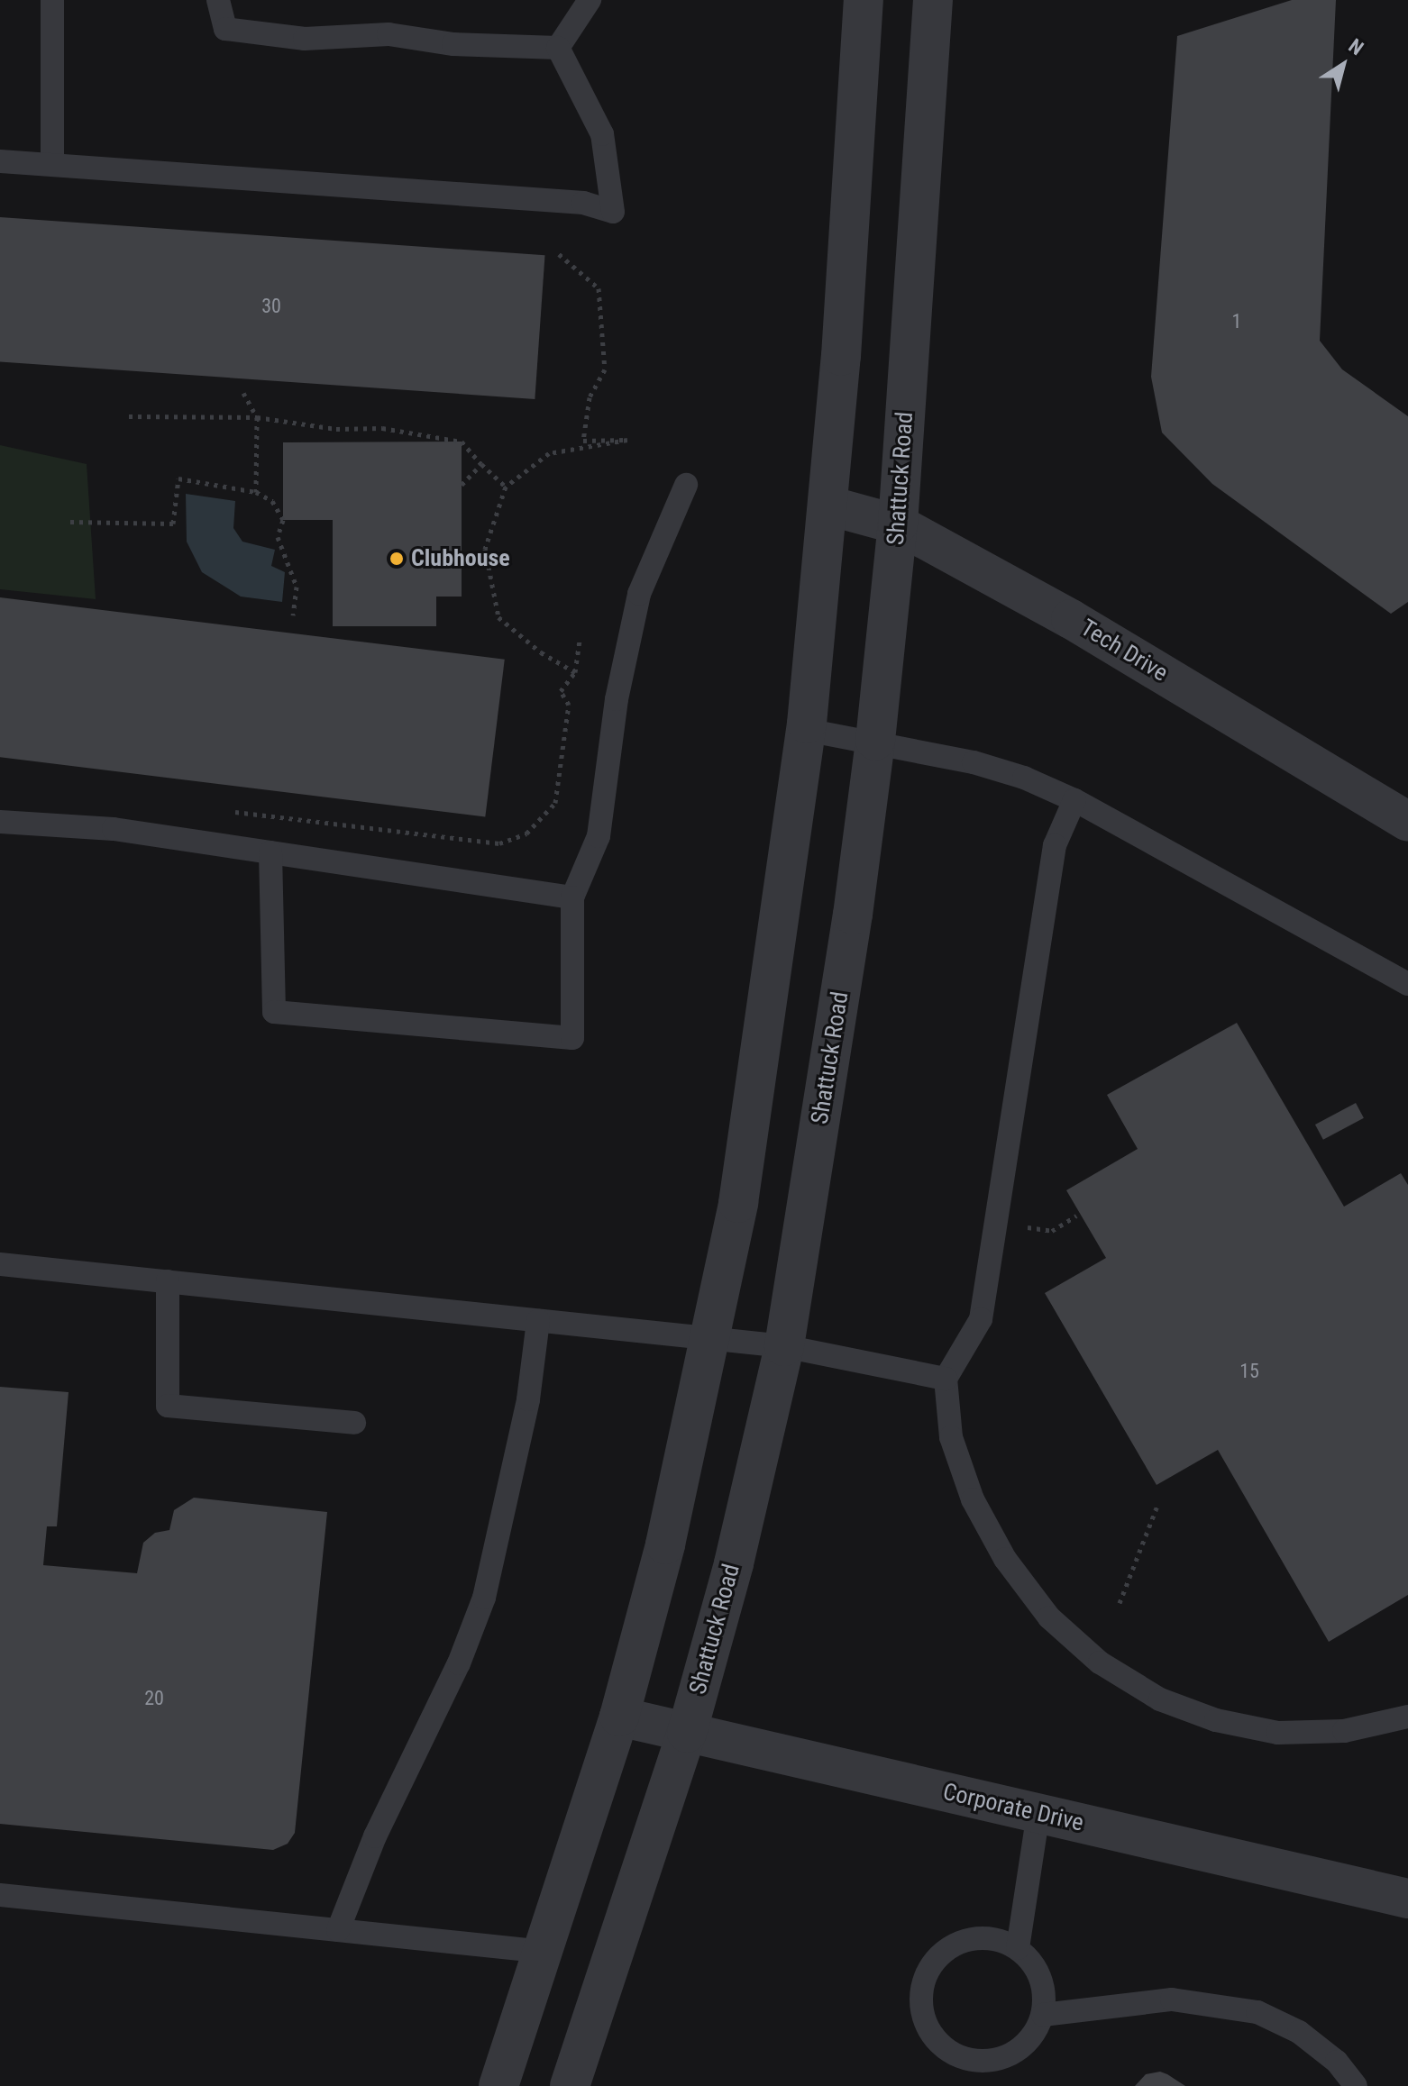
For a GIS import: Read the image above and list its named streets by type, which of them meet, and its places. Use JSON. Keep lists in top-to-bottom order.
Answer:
{
  "streets": {
    "street": ["Shattuck Road", "Tech Drive", "Corporate Drive"]
  },
  "crossings": [
    ["Shattuck Road", "Tech Drive"],
    ["Shattuck Road", "Corporate Drive"]
  ],
  "places": ["Clubhouse"],
  "house_numbers": [
    "30",
    "1",
    "15",
    "20"
  ],
  "north": "top right"
}
